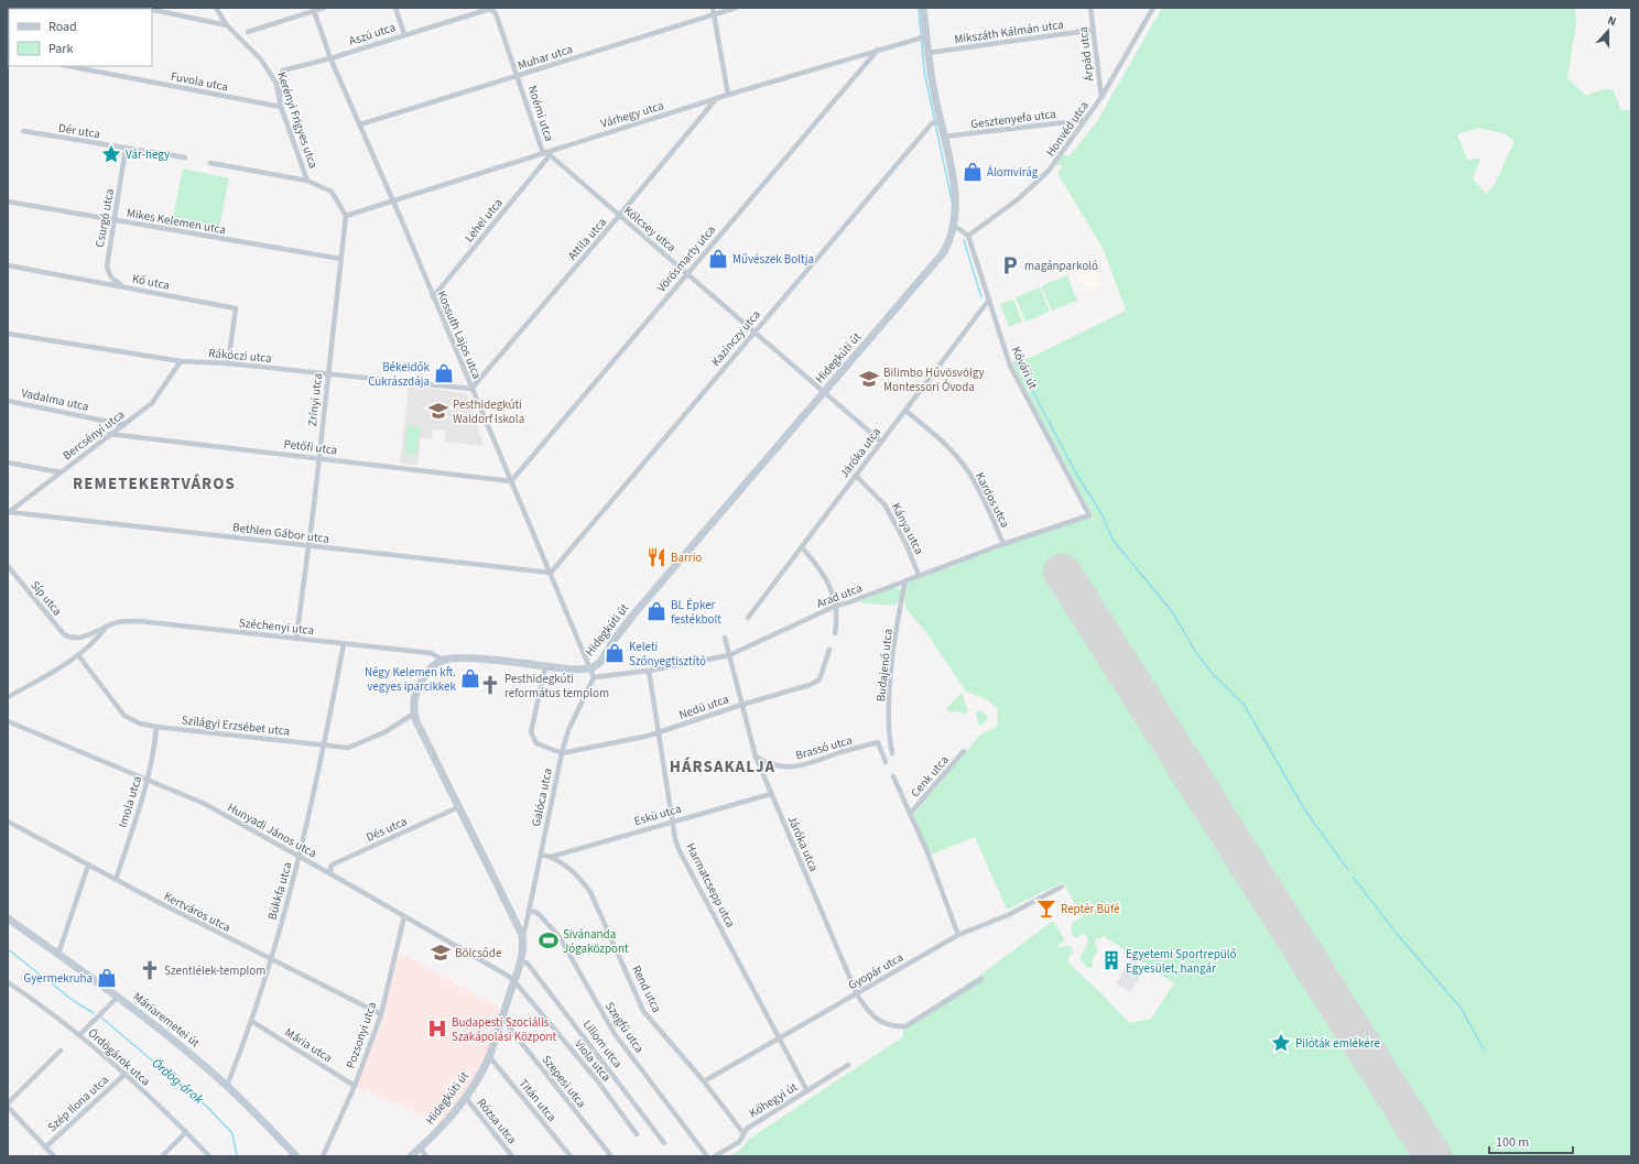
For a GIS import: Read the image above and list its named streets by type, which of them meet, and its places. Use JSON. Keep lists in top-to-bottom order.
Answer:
{
  "streets": {
    "main road": ["Hidegkúti út", "Máriaremetei út"],
    "street": [
      "Mikszáth Kálmán utca",
      "Aszú utca",
      "Árpád utca",
      "Muhar utca",
      "Fuvola utca",
      "Noémi utca",
      "Várhegy utca",
      "Gesztenyefa utca",
      "Kerényi Frigyes utca",
      "Honvéd utca",
      "Dér utca",
      "Csurgó utca",
      "Lehel utca",
      "Mikes Kelemen utca",
      "Kölcsey utca",
      "Attila utca",
      "Vörösmarty utca",
      "Kő utca",
      "Kossuth Lajos utca",
      "Kazinczy utca",
      "Rákóczi utca",
      "Kővári út",
      "Vadalma utca",
      "Zrínyi utca",
      "Bercsényi utca",
      "Petőfi utca",
      "Járóka utca",
      "Kardos utca",
      "Kánya utca",
      "Bethlen Gábor utca",
      "Arad utca",
      "Síp utca",
      "Széchenyi utca",
      "Budajenő utca",
      "Nedű utca",
      "Szilágyi Erzsébet utca",
      "Brassó utca",
      "Cenk utca",
      "Galóca utca",
      "Imola utca",
      "Eskü utca",
      "Dés utca",
      "Hunyadi János utca",
      "Harmatcsepp utca",
      "Bükkfa utca",
      "Kertváros utca",
      "Gyopár utca",
      "Rend utca",
      "Szegfű utca",
      "Pozsonyi utca",
      "Liliom utca",
      "Mária utca",
      "Ördögárok utca",
      "Viola utca",
      "Szepesi utca",
      "Titán utca",
      "Kőhegyi út",
      "Szép Ilona utca",
      "Rózsa utca"
    ]
  },
  "crossings": [
    ["Mikszáth Kálmán utca", "Árpád utca"],
    ["Mikszáth Kálmán utca", "Hidegkúti út"],
    ["Aszú utca", "Noémi utca"],
    ["Aszú utca", "Kerényi Frigyes utca"],
    ["Aszú utca", "Kossuth Lajos utca"],
    ["Árpád utca", "Honvéd utca"],
    ["Muhar utca", "Noémi utca"],
    ["Muhar utca", "Kossuth Lajos utca"],
    ["Fuvola utca", "Kerényi Frigyes utca"],
    ["Noémi utca", "Várhegy utca"],
    ["Noémi utca", "Lehel utca"],
    ["Noémi utca", "Kölcsey utca"],
    ["Várhegy utca", "Lehel utca"],
    ["Várhegy utca", "Kölcsey utca"],
    ["Várhegy utca", "Attila utca"],
    ["Várhegy utca", "Vörösmarty utca"],
    ["Várhegy utca", "Kossuth Lajos utca"],
    ["Várhegy utca", "Hidegkúti út"],
    ["Várhegy utca", "Zrínyi utca"],
    ["Gesztenyefa utca", "Honvéd utca"],
    ["Gesztenyefa utca", "Hidegkúti út"],
    ["Honvéd utca", "Kővári út"],
    ["Dér utca", "Csurgó utca"],
    ["Csurgó utca", "Mikes Kelemen utca"],
    ["Csurgó utca", "Kő utca"],
    ["Lehel utca", "Kölcsey utca"],
    ["Lehel utca", "Kossuth Lajos utca"],
    ["Mikes Kelemen utca", "Zrínyi utca"],
    ["Kölcsey utca", "Attila utca"],
    ["Kölcsey utca", "Vörösmarty utca"],
    ["Kölcsey utca", "Kazinczy utca"],
    ["Kölcsey utca", "Hidegkúti út"],
    ["Kölcsey utca", "Járóka utca"],
    ["Attila utca", "Kossuth Lajos utca"],
    ["Attila utca", "Rákóczi utca"],
    ["Vörösmarty utca", "Kossuth Lajos utca"],
    ["Vörösmarty utca", "Petőfi utca"],
    ["Kő utca", "Rákóczi utca"],
    ["Kossuth Lajos utca", "Kazinczy utca"],
    ["Kossuth Lajos utca", "Rákóczi utca"],
    ["Kossuth Lajos utca", "Hidegkúti út"],
    ["Kossuth Lajos utca", "Petőfi utca"],
    ["Kossuth Lajos utca", "Bethlen Gábor utca"],
    ["Kazinczy utca", "Hidegkúti út"],
    ["Kazinczy utca", "Bethlen Gábor utca"],
    ["Rákóczi utca", "Zrínyi utca"],
    ["Rákóczi utca", "Bercsényi utca"],
    ["Hidegkúti út", "Széchenyi utca"],
    ["Hidegkúti út", "Szilágyi Erzsébet utca"],
    ["Hidegkúti út", "Galóca utca"],
    ["Hidegkúti út", "Dés utca"],
    ["Hidegkúti út", "Hunyadi János utca"],
    ["Hidegkúti út", "Liliom utca"],
    ["Hidegkúti út", "Viola utca"],
    ["Hidegkúti út", "Szepesi utca"],
    ["Hidegkúti út", "Titán utca"],
    ["Hidegkúti út", "Rózsa utca"],
    ["Kővári út", "Járóka utca"],
    ["Kővári út", "Arad utca"],
    ["Vadalma utca", "Bercsényi utca"],
    ["Zrínyi utca", "Petőfi utca"],
    ["Zrínyi utca", "Bethlen Gábor utca"],
    ["Zrínyi utca", "Széchenyi utca"],
    ["Bercsényi utca", "Petőfi utca"],
    ["Bercsényi utca", "Bethlen Gábor utca"],
    ["Járóka utca", "Kardos utca"],
    ["Járóka utca", "Kánya utca"],
    ["Járóka utca", "Arad utca"],
    ["Járóka utca", "Nedű utca"],
    ["Járóka utca", "Brassó utca"],
    ["Járóka utca", "Eskü utca"],
    ["Járóka utca", "Gyopár utca"],
    ["Kardos utca", "Arad utca"],
    ["Kánya utca", "Arad utca"],
    ["Arad utca", "Budajenő utca"],
    ["Arad utca", "Galóca utca"],
    ["Arad utca", "Harmatcsepp utca"],
    ["Síp utca", "Széchenyi utca"],
    ["Széchenyi utca", "Bükkfa utca"],
    ["Nedű utca", "Galóca utca"],
    ["Nedű utca", "Harmatcsepp utca"],
    ["Szilágyi Erzsébet utca", "Imola utca"],
    ["Szilágyi Erzsébet utca", "Bükkfa utca"],
    ["Galóca utca", "Rend utca"],
    ["Galóca utca", "Szegfű utca"],
    ["Imola utca", "Hunyadi János utca"],
    ["Imola utca", "Kertváros utca"],
    ["Eskü utca", "Harmatcsepp utca"],
    ["Eskü utca", "Rend utca"],
    ["Dés utca", "Hunyadi János utca"],
    ["Hunyadi János utca", "Bükkfa utca"],
    ["Hunyadi János utca", "Pozsonyi utca"],
    ["Hunyadi János utca", "Viola utca"],
    ["Harmatcsepp utca", "Gyopár utca"],
    ["Harmatcsepp utca", "Kőhegyi út"],
    ["Bükkfa utca", "Kertváros utca"],
    ["Bükkfa utca", "Máriaremetei út"],
    ["Bükkfa utca", "Mária utca"],
    ["Kertváros utca", "Pozsonyi utca"],
    ["Gyopár utca", "Rend utca"],
    ["Rend utca", "Kőhegyi út"],
    ["Pozsonyi utca", "Mária utca"],
    ["Ördögárok utca", "Szép Ilona utca"]
  ],
  "districts": ["REMETEKERTVÁROS", "HÁRSAKALJA"],
  "water": ["Ördög-árok"],
  "places": {
    "place": ["Vár-hegy", "Pilóták emlékére"],
    "shop": [
      "Álomvirág",
      "Művészek Boltja",
      "Békeidők Cukrászdája",
      "BL Épker festékbolt",
      "Keleti Szőnyegtisztító",
      "Négy Kelemen kft. vegyes iparcikkek",
      "Gyermekruha"
    ],
    "parking": ["magánparkoló"],
    "school or university": ["Bilimbo Hűvösvölgy Montessori Óvoda", "Pesthidegkúti Waldorf Iskola", "Bölcsőde"],
    "restaurant": ["Barrio"],
    "church": ["Pesthidegkúti református templom", "Szentlélek-templom"],
    "bar": ["Reptér Büfé"],
    "sports": ["Sivánanda Jógaközpont"],
    "building": ["Egyetemi Sportrepülő Egyesület, hangár"],
    "hospital": ["Budapesti Szociális Szakápolási Központ"]
  },
  "legend": ["Road", "Park"],
  "scale_bar": "100 m",
  "north": "top"
}
